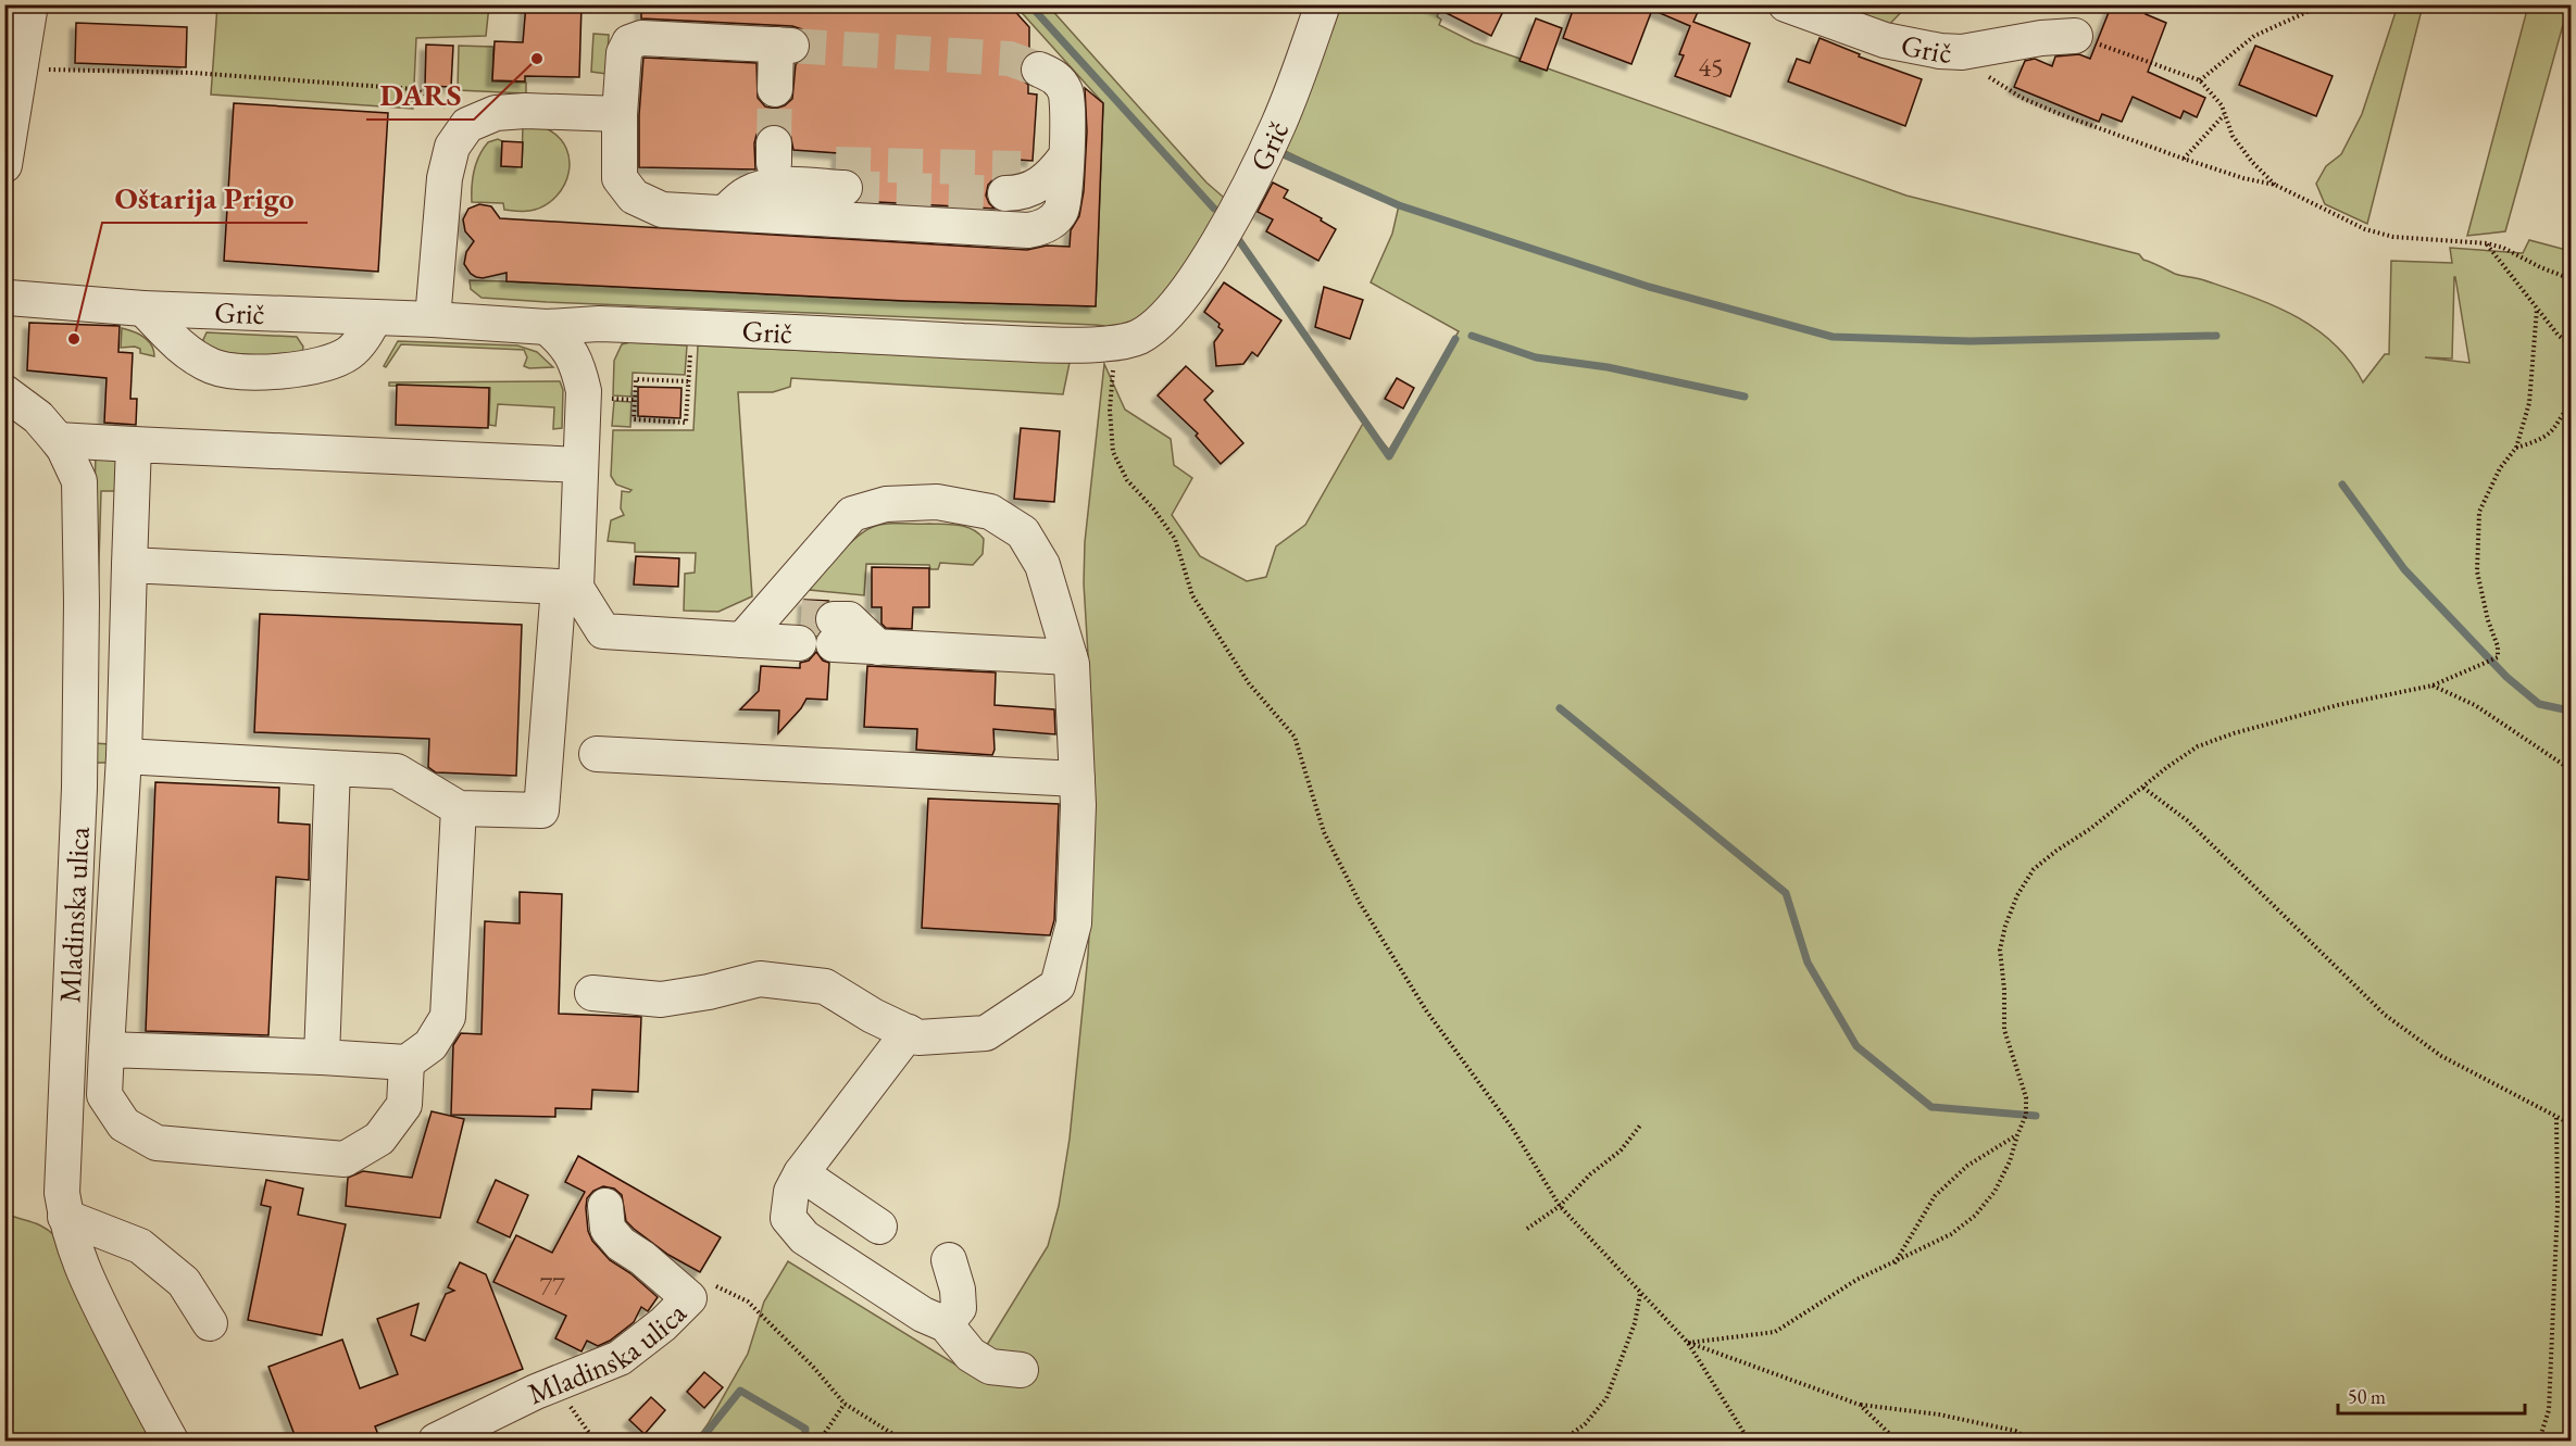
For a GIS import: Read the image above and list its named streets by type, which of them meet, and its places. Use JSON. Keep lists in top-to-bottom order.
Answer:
{
  "streets": {
    "street": ["Grič", "Mladinska ulica"]
  },
  "places": ["DARS", "Oštarija Prigo"],
  "house_numbers": ["45", "77"],
  "scale_bar": "50 m"
}
